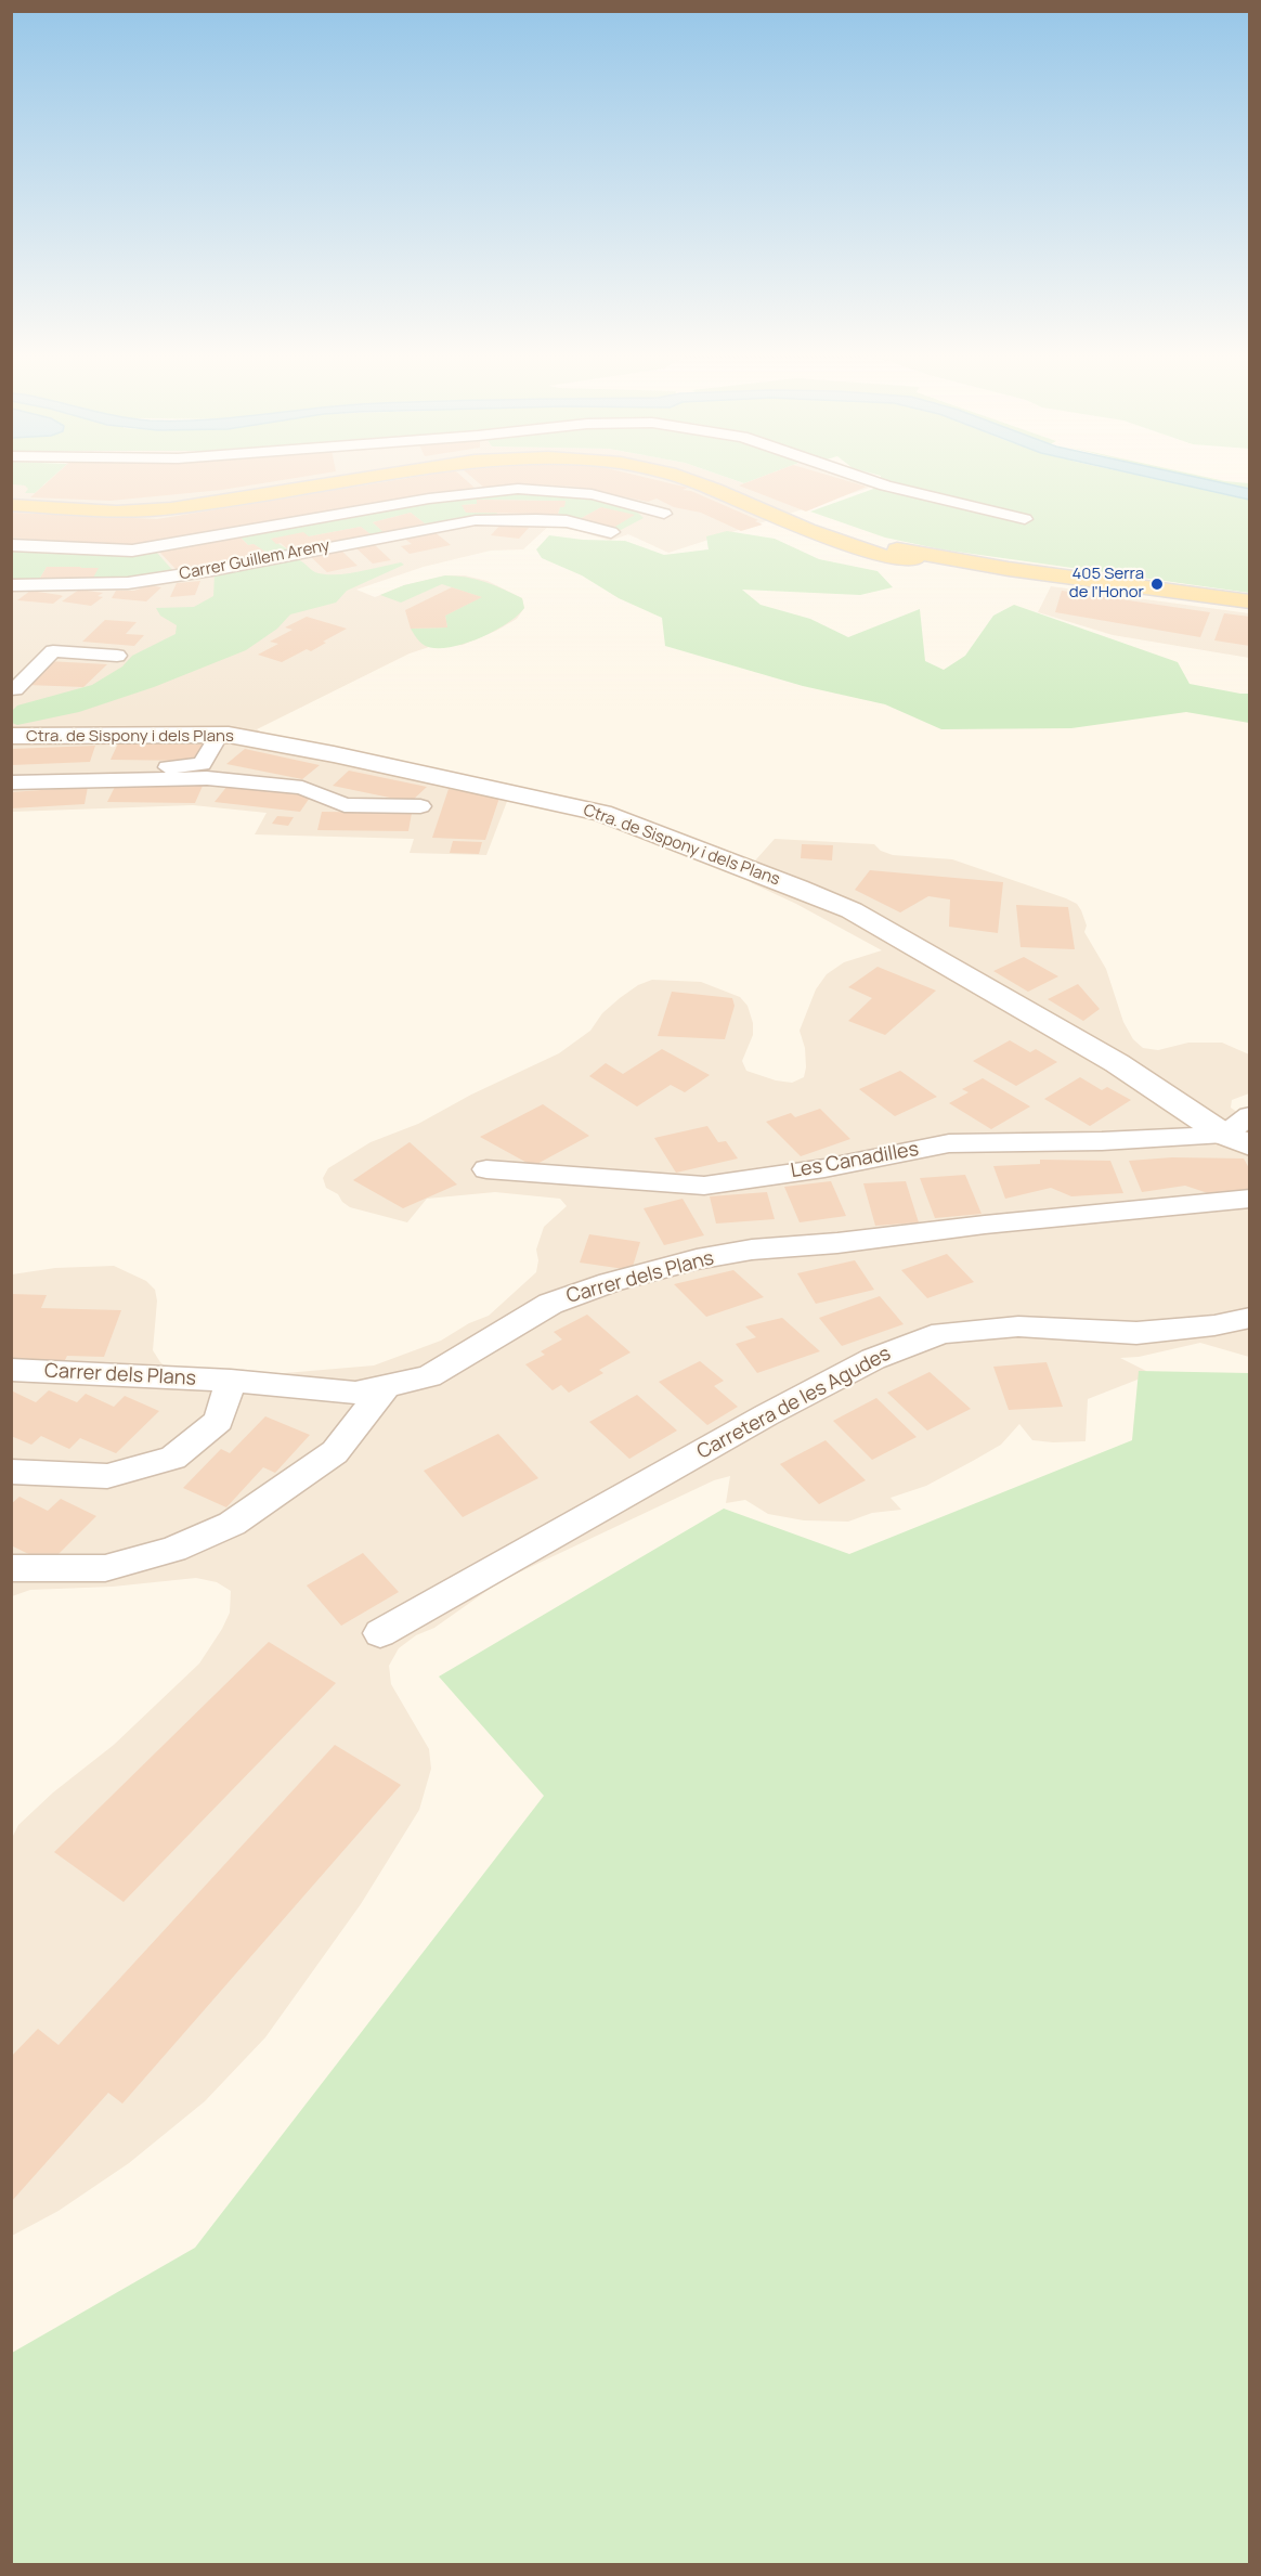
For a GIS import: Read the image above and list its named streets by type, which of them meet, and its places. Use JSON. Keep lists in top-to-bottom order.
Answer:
{
  "streets": {
    "main road": ["Ctra. de Sispony i dels Plans"],
    "street": [
      "Carrer Guillem Areny",
      "Les Canadilles",
      "Carrer dels Plans",
      "Carretera de les Agudes"
    ]
  },
  "crossings": [
    ["Ctra. de Sispony i dels Plans", "Les Canadilles"]
  ],
  "places": ["405 Serra de l'Honor"]
}
